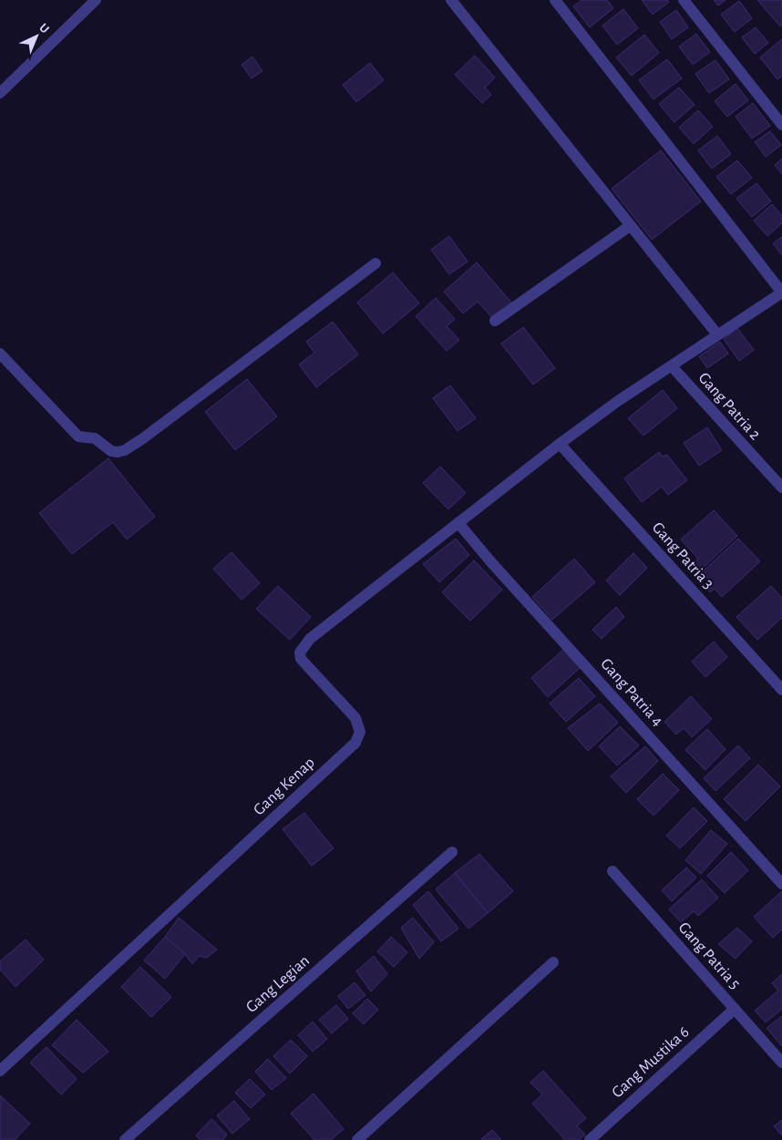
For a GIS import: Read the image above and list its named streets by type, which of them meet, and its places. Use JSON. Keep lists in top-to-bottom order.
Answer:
{
  "streets": {
    "street": [
      "Gang Patria 2",
      "Gang Patria 3",
      "Gang Patria 4",
      "Gang Kenap",
      "Gang Patria 5",
      "Gang Legian",
      "Gang Mustika 6"
    ]
  },
  "crossings": [
    ["Gang Patria 2", "Gang Kenap"],
    ["Gang Patria 3", "Gang Kenap"],
    ["Gang Patria 4", "Gang Kenap"],
    ["Gang Patria 5", "Gang Mustika 6"]
  ],
  "north": "top right"
}
